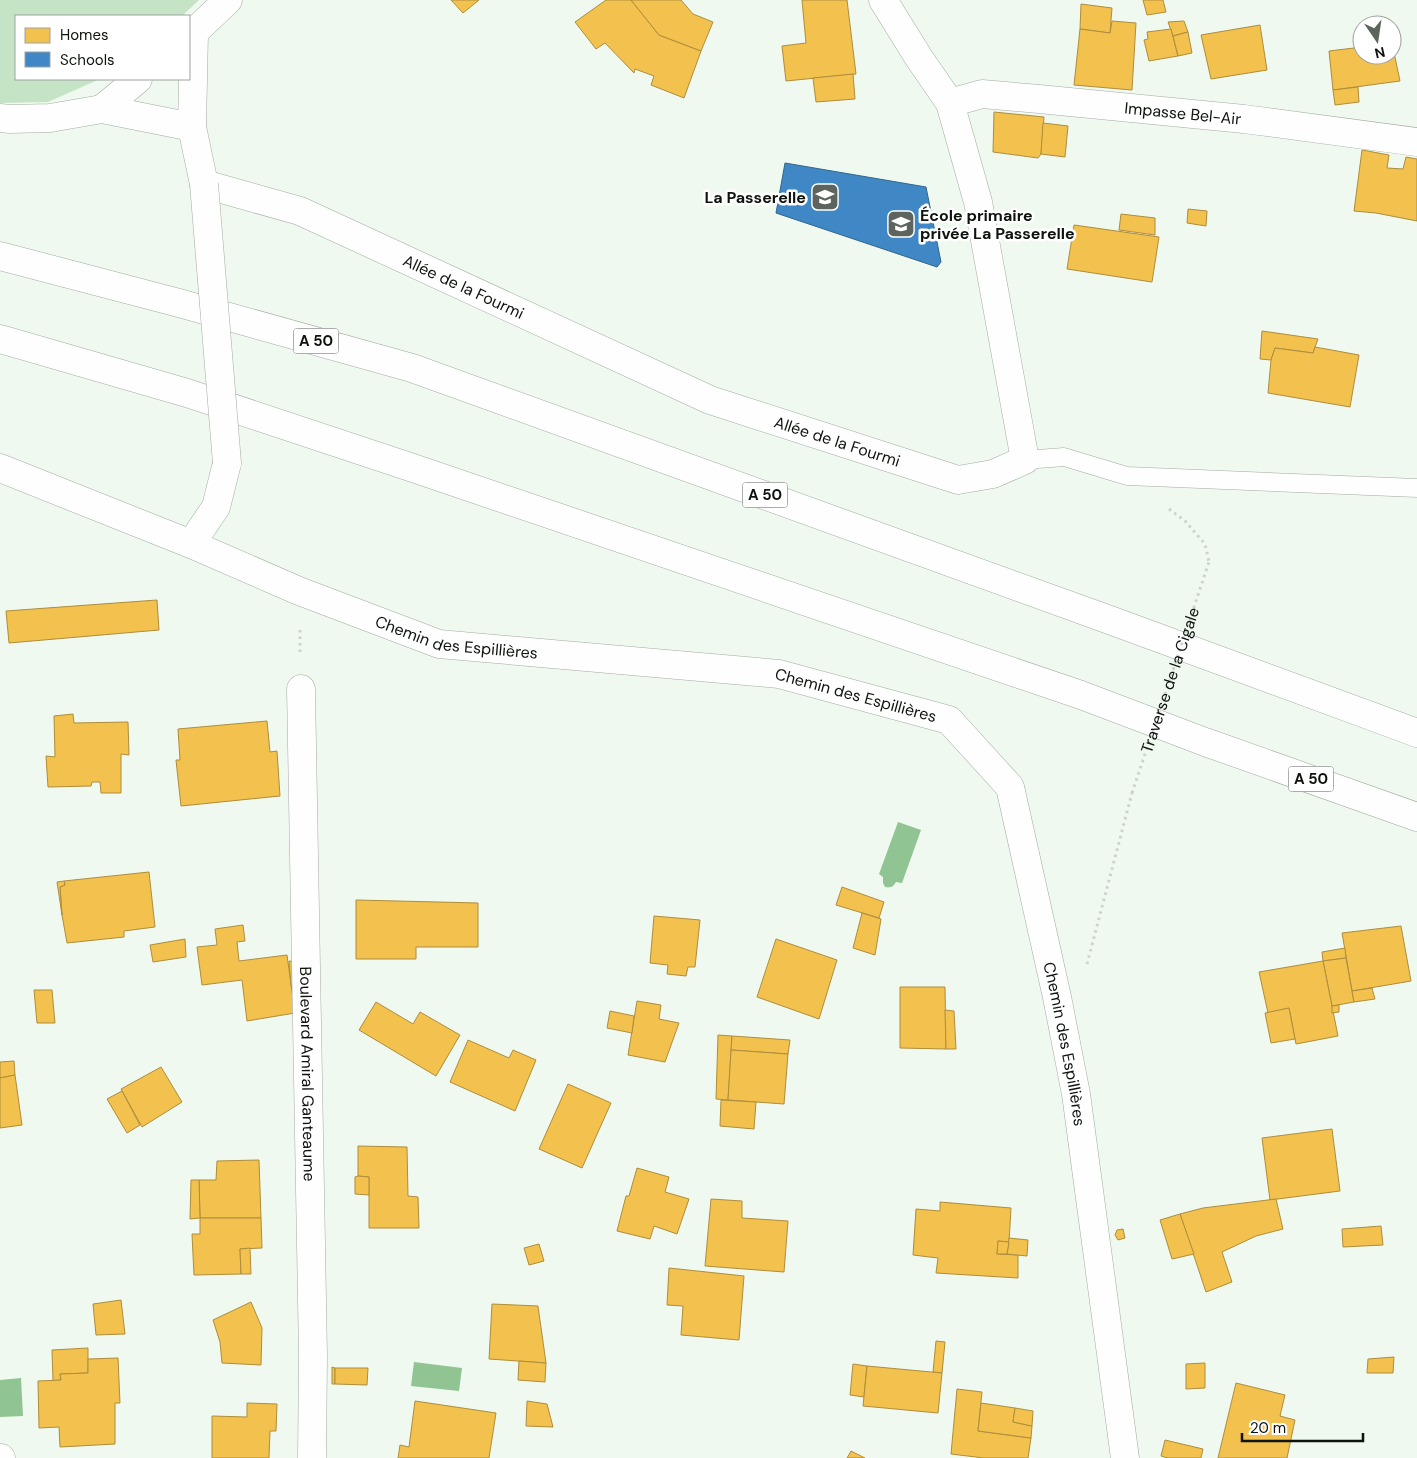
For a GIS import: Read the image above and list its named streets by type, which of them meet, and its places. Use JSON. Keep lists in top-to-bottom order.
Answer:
{
  "streets": {
    "main road": [
      "Impasse Bel-Air",
      "Allée de la Fourmi",
      "A 50",
      "Chemin des Espillières",
      "Boulevard Amiral Ganteaume"
    ],
    "path": ["Traverse de la Cigale"]
  },
  "crossings": [
    ["Chemin des Espillières", "Traverse de la Cigale"]
  ],
  "places": {
    "school or university": ["La Passerelle", "École primaire privée La Passerelle"]
  },
  "legend": ["Homes", "Schools"],
  "scale_bar": "20 m",
  "north": "bottom"
}
